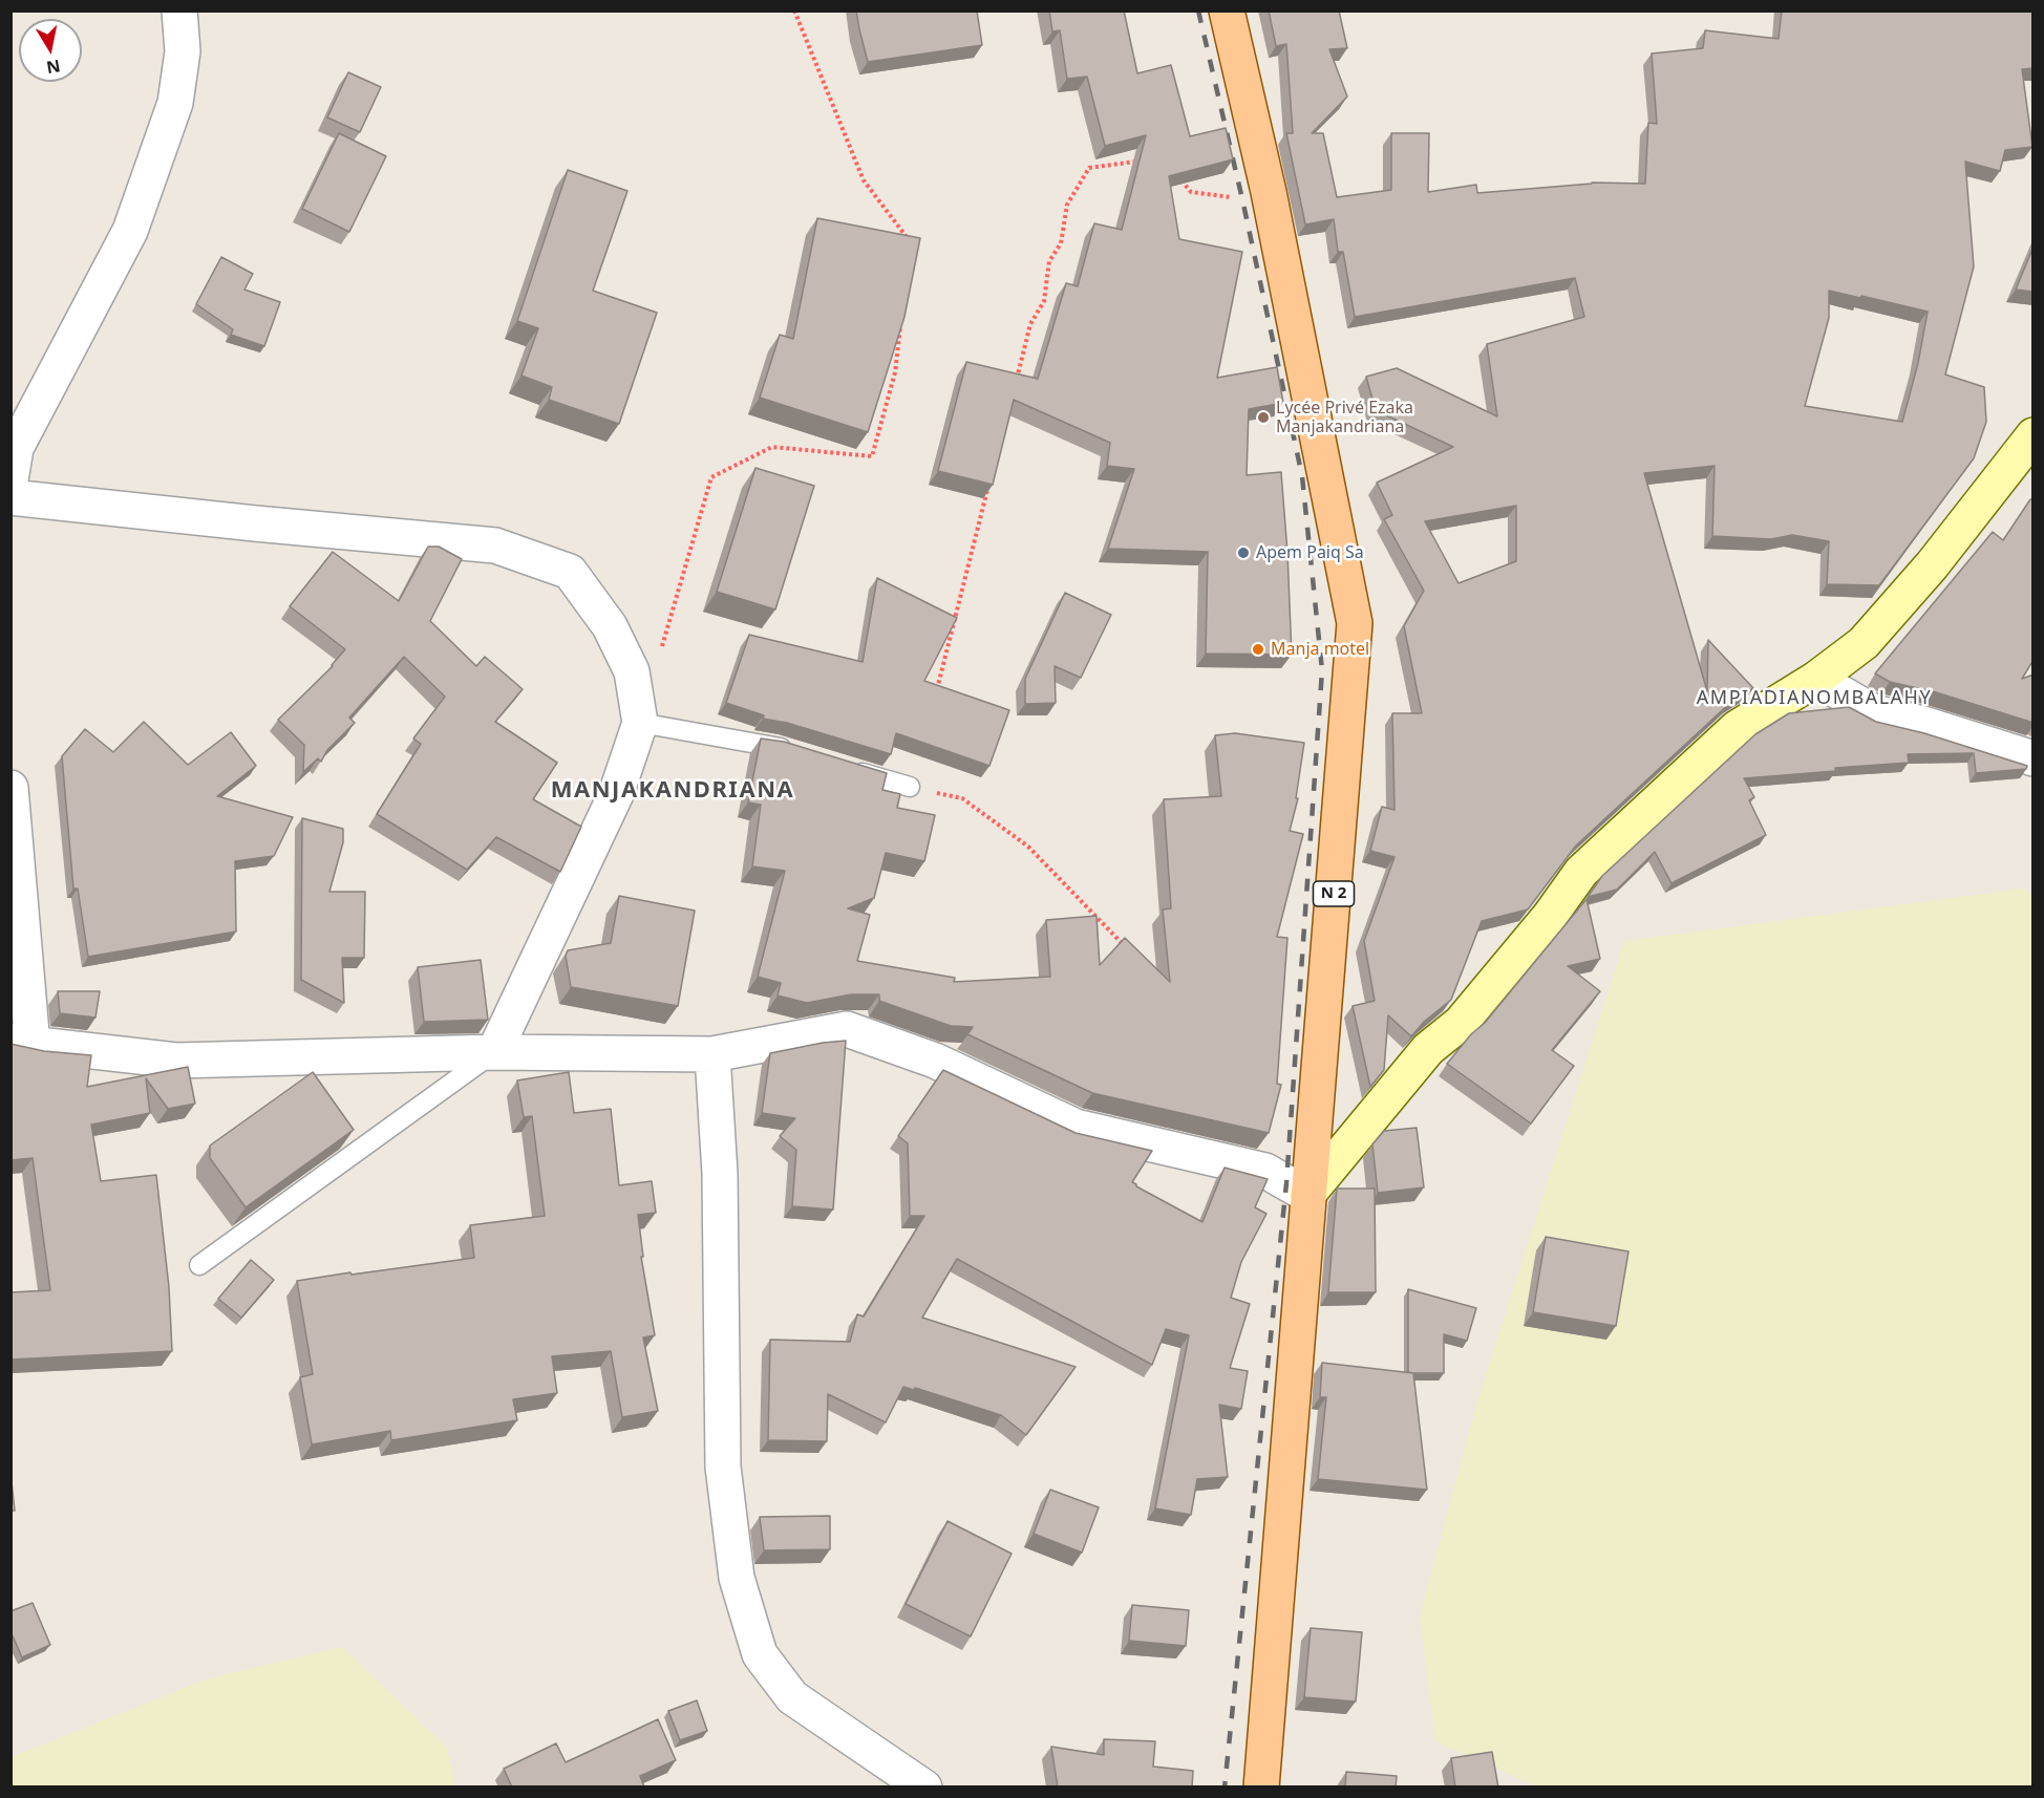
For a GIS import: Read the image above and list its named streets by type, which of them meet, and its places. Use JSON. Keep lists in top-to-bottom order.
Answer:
{
  "streets": {
    "main road": ["N 2"]
  },
  "districts": ["AMPIADIANOMBALAHY", "MANJAKANDRIANA"],
  "places": ["Lycée Privé Ezaka Manjakandriana", "Apem Paiq Sa", "Manja motel"],
  "north": "bottom"
}
